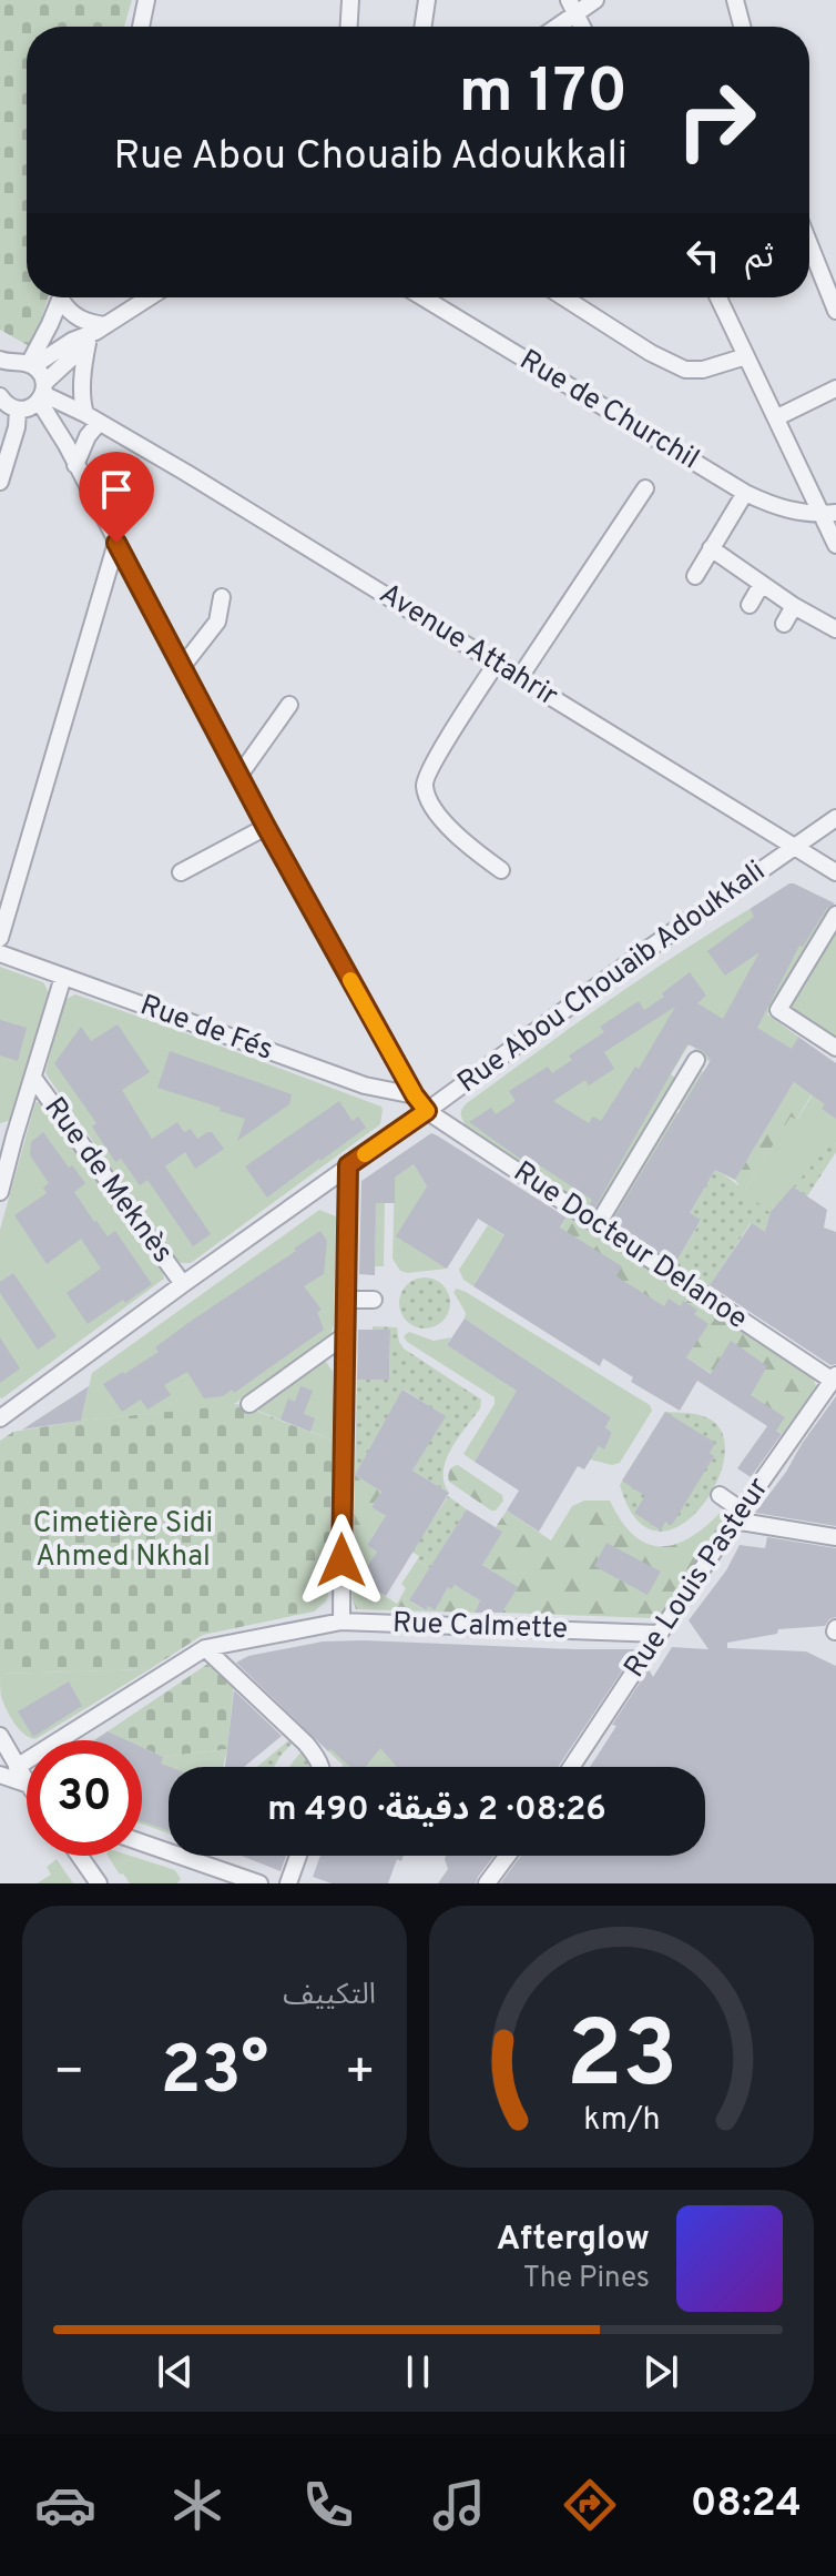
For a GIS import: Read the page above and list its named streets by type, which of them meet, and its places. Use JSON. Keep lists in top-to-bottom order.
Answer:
{
  "streets": {
    "street": [
      "Rue de Churchil",
      "Avenue Attahrir",
      "Rue Abou Chouaib Adoukkali",
      "Rue de Fés",
      "Rue de Meknès",
      "Rue Docteur Delanoe",
      "Rue Louis Pasteur",
      "Rue Calmette"
    ]
  },
  "crossings": [
    ["Avenue Attahrir", "Rue Abou Chouaib Adoukkali"],
    ["Avenue Attahrir", "Rue Docteur Delanoe"],
    ["Rue Abou Chouaib Adoukkali", "Rue de Meknès"],
    ["Rue Abou Chouaib Adoukkali", "Rue Docteur Delanoe"],
    ["Rue de Fés", "Rue Docteur Delanoe"],
    ["Rue Docteur Delanoe", "Rue Louis Pasteur"],
    ["Rue Louis Pasteur", "Rue Calmette"]
  ],
  "parks": ["Cimetière Sidi Ahmed Nkhal"],
  "page": {
    "turn": ["170 m", "Rue Abou Chouaib Adoukkali"],
    "then": "ثم",
    "limit": "30",
    "trip": "08:26 · 2 دقيقة · 490 m",
    "tile": "التكييف",
    "heat": ["−", "23°", "+"],
    "song": ["Afterglow", "The Pines"],
    "tabs": "08:24",
    "gauge": ["23", "km/h"]
  }
}
